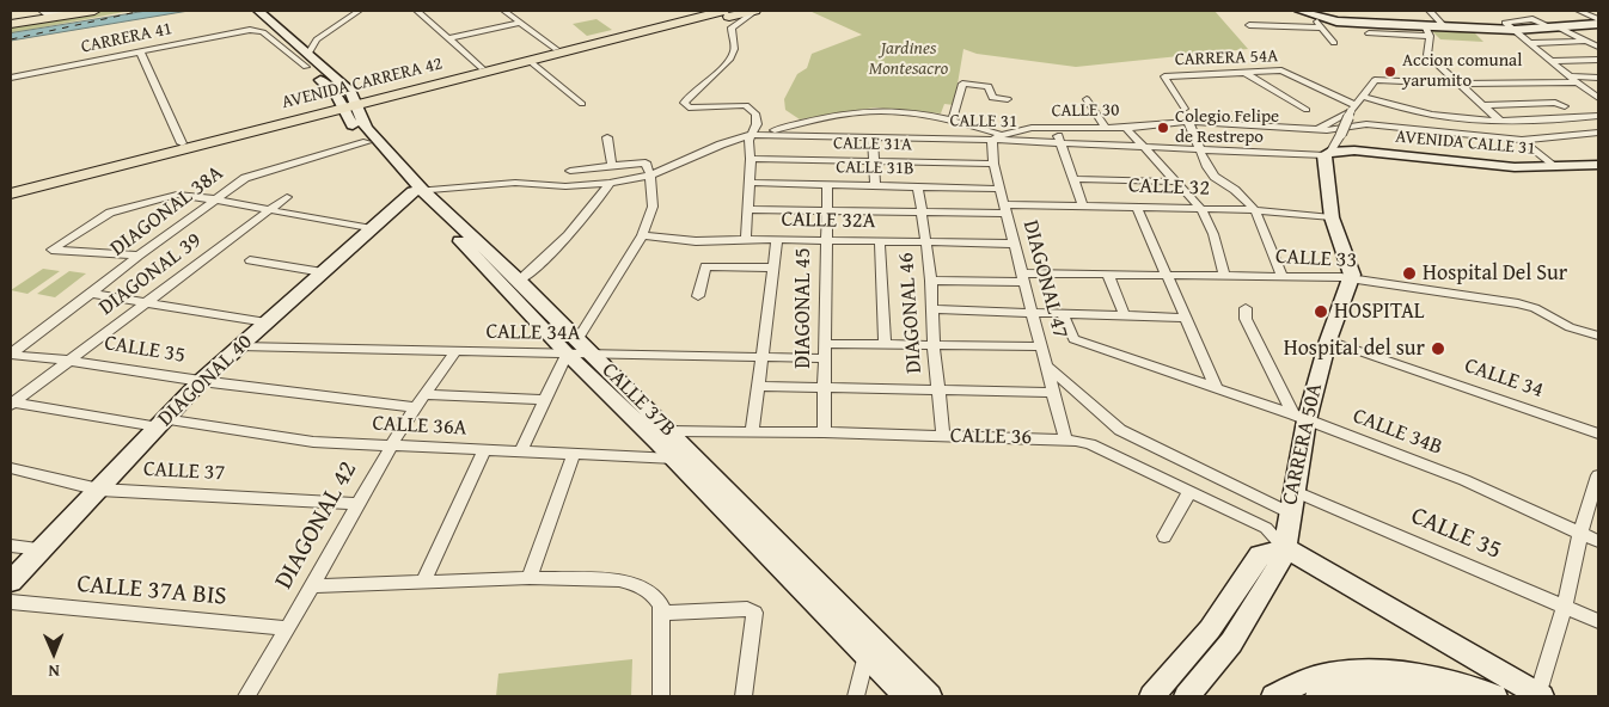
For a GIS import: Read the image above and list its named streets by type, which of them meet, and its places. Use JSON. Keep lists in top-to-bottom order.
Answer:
{
  "streets": {
    "highway": ["AVENIDA CARRERA 42"],
    "main road": [
      "AVENIDA CALLE 31",
      "DIAGONAL 40",
      "CALLE 37B",
      "CALLE 36",
      "CARRERA 50A"
    ],
    "street": [
      "CARRERA 41",
      "CARRERA 54A",
      "CALLE 30",
      "CALLE 31",
      "CALLE 31A",
      "CALLE 31B",
      "CALLE 32",
      "DIAGONAL 38A",
      "CALLE 32A",
      "CALLE 33",
      "DIAGONAL 39",
      "DIAGONAL 47",
      "DIAGONAL 45",
      "DIAGONAL 46",
      "CALLE 34A",
      "CALLE 35",
      "CALLE 34",
      "CALLE 36A",
      "CALLE 34B",
      "CALLE 37",
      "DIAGONAL 42",
      "CALLE 37A BIS"
    ]
  },
  "crossings": [
    ["AVENIDA CARRERA 42", "CALLE 37B"],
    ["CALLE 30", "CALLE 31"],
    ["CALLE 31", "AVENIDA CALLE 31"],
    ["CALLE 31", "DIAGONAL 47"],
    ["CALLE 31A", "DIAGONAL 47"],
    ["CALLE 31B", "DIAGONAL 47"],
    ["CALLE 31B", "DIAGONAL 45"],
    ["CALLE 31B", "DIAGONAL 46"],
    ["CALLE 32", "DIAGONAL 47"],
    ["CALLE 32", "DIAGONAL 45"],
    ["CALLE 32", "DIAGONAL 46"],
    ["DIAGONAL 38A", "CALLE 35"],
    ["DIAGONAL 38A", "CALLE 37B"],
    ["CALLE 32A", "DIAGONAL 47"],
    ["CALLE 32A", "DIAGONAL 45"],
    ["CALLE 32A", "DIAGONAL 46"],
    ["CALLE 33", "DIAGONAL 47"],
    ["CALLE 33", "DIAGONAL 46"],
    ["CALLE 33", "CARRERA 50A"],
    ["DIAGONAL 39", "CALLE 35"],
    ["DIAGONAL 39", "CALLE 36A"],
    ["DIAGONAL 47", "CALLE 36"],
    ["DIAGONAL 45", "CALLE 34A"],
    ["DIAGONAL 45", "CALLE 36"],
    ["DIAGONAL 46", "CALLE 36"],
    ["CALLE 34A", "DIAGONAL 40"],
    ["CALLE 34A", "CALLE 37B"],
    ["CALLE 34A", "DIAGONAL 42"],
    ["CALLE 35", "DIAGONAL 40"],
    ["CALLE 35", "CARRERA 50A"],
    ["CALLE 35", "DIAGONAL 42"],
    ["CALLE 34", "CARRERA 50A"],
    ["DIAGONAL 40", "CALLE 37B"],
    ["DIAGONAL 40", "CALLE 36A"],
    ["DIAGONAL 40", "CALLE 37"],
    ["CALLE 37B", "CALLE 36A"],
    ["CALLE 37B", "CALLE 36"],
    ["CALLE 36A", "DIAGONAL 42"],
    ["CALLE 34B", "CARRERA 50A"],
    ["CALLE 36", "CARRERA 50A"],
    ["CALLE 37", "DIAGONAL 42"],
    ["DIAGONAL 42", "CALLE 37A BIS"]
  ],
  "parks": ["Jardines Montesacro"],
  "places": [
    "Accion comunal yarumito",
    "Colegio Felipe de Restrepo",
    "Hospital Del Sur",
    "HOSPITAL",
    "Hospital del sur"
  ],
  "north": "bottom"
}
